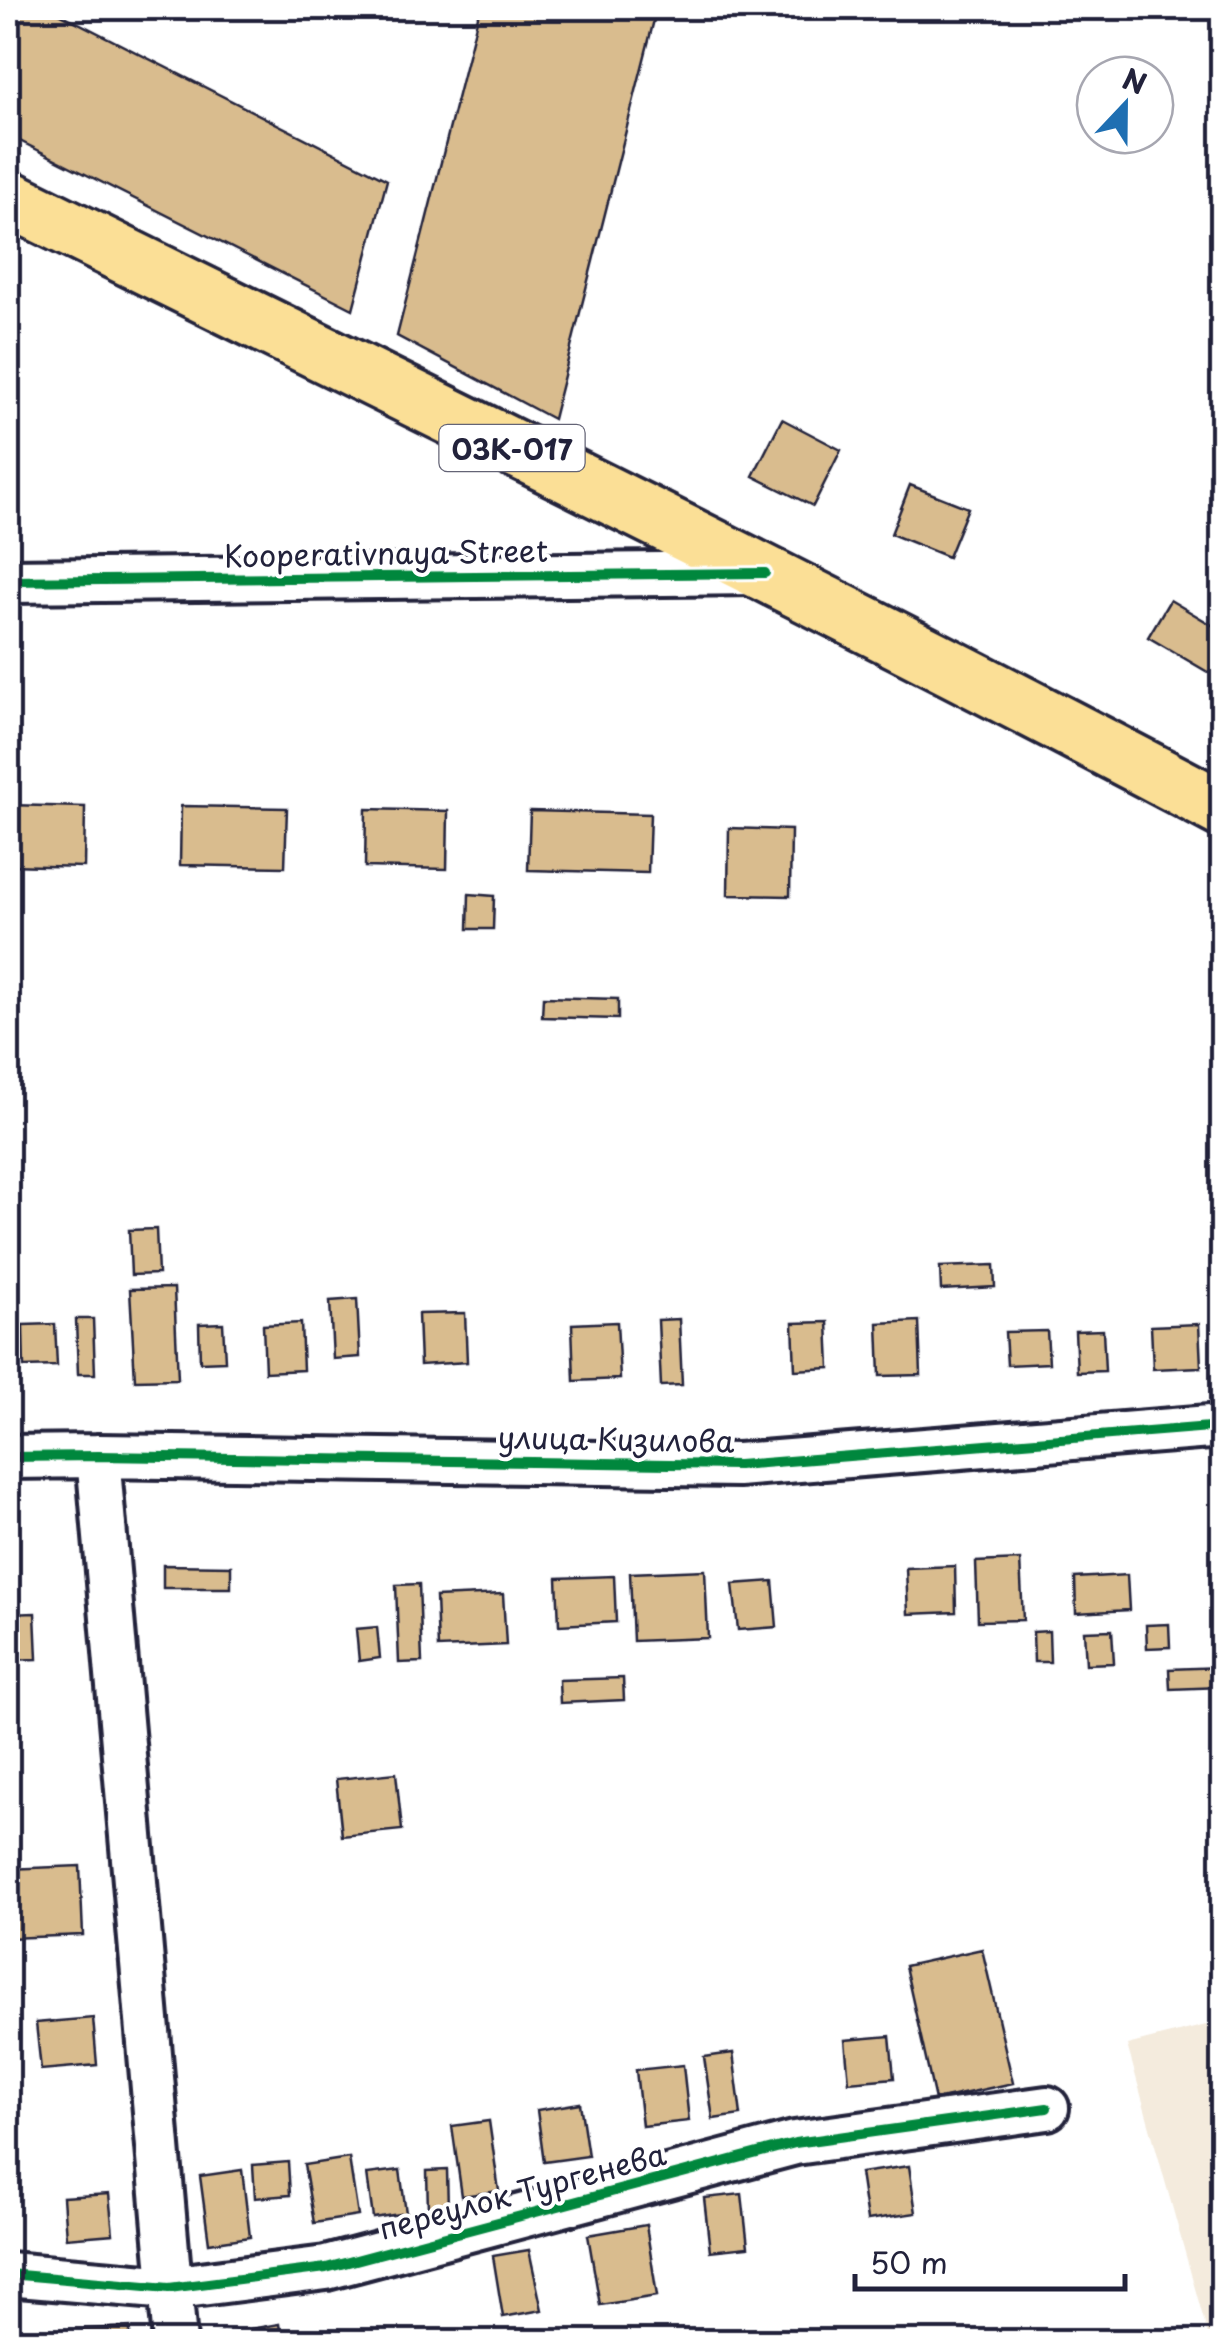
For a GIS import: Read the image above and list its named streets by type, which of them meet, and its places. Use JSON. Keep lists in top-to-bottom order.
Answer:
{
  "streets": {
    "main road": ["03К-017"],
    "street": ["Kooperativnaya Street", "улица Кизилова", "переулок Тургенева"]
  },
  "crossings": [
    ["03К-017", "Kooperativnaya Street"]
  ],
  "scale_bar": "50 m",
  "north": "top"
}
